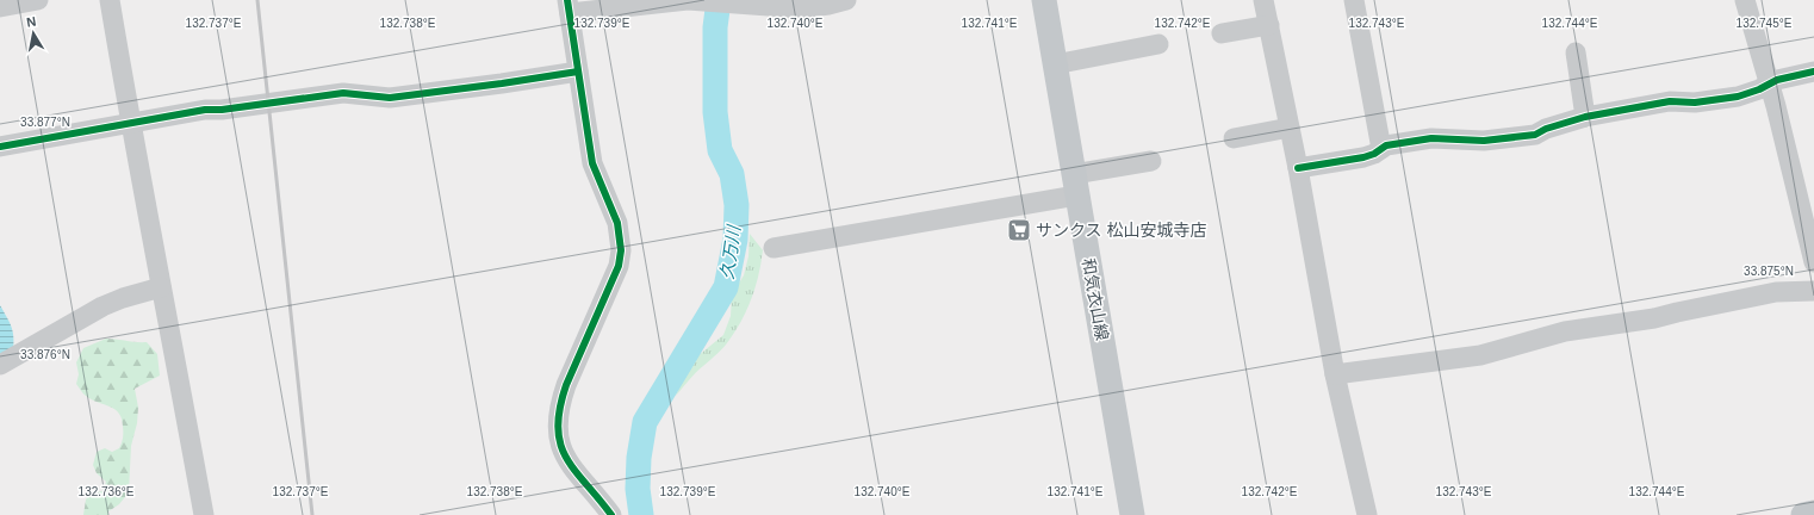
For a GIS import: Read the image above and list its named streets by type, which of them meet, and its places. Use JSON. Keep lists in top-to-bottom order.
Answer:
{
  "streets": {
    "main road": ["和気衣山線"]
  },
  "water": ["久万川"],
  "places": {
    "supermarket": ["サンクス 松山安城寺店"]
  },
  "north": "top",
  "coordinates": [
    "132.737°E",
    "132.738°E",
    "132.739°E",
    "132.740°E",
    "132.741°E",
    "132.742°E",
    "132.743°E",
    "132.744°E",
    "132.745°E",
    "33.877°N",
    "33.875°N",
    "33.876°N",
    "132.736°E"
  ]
}
